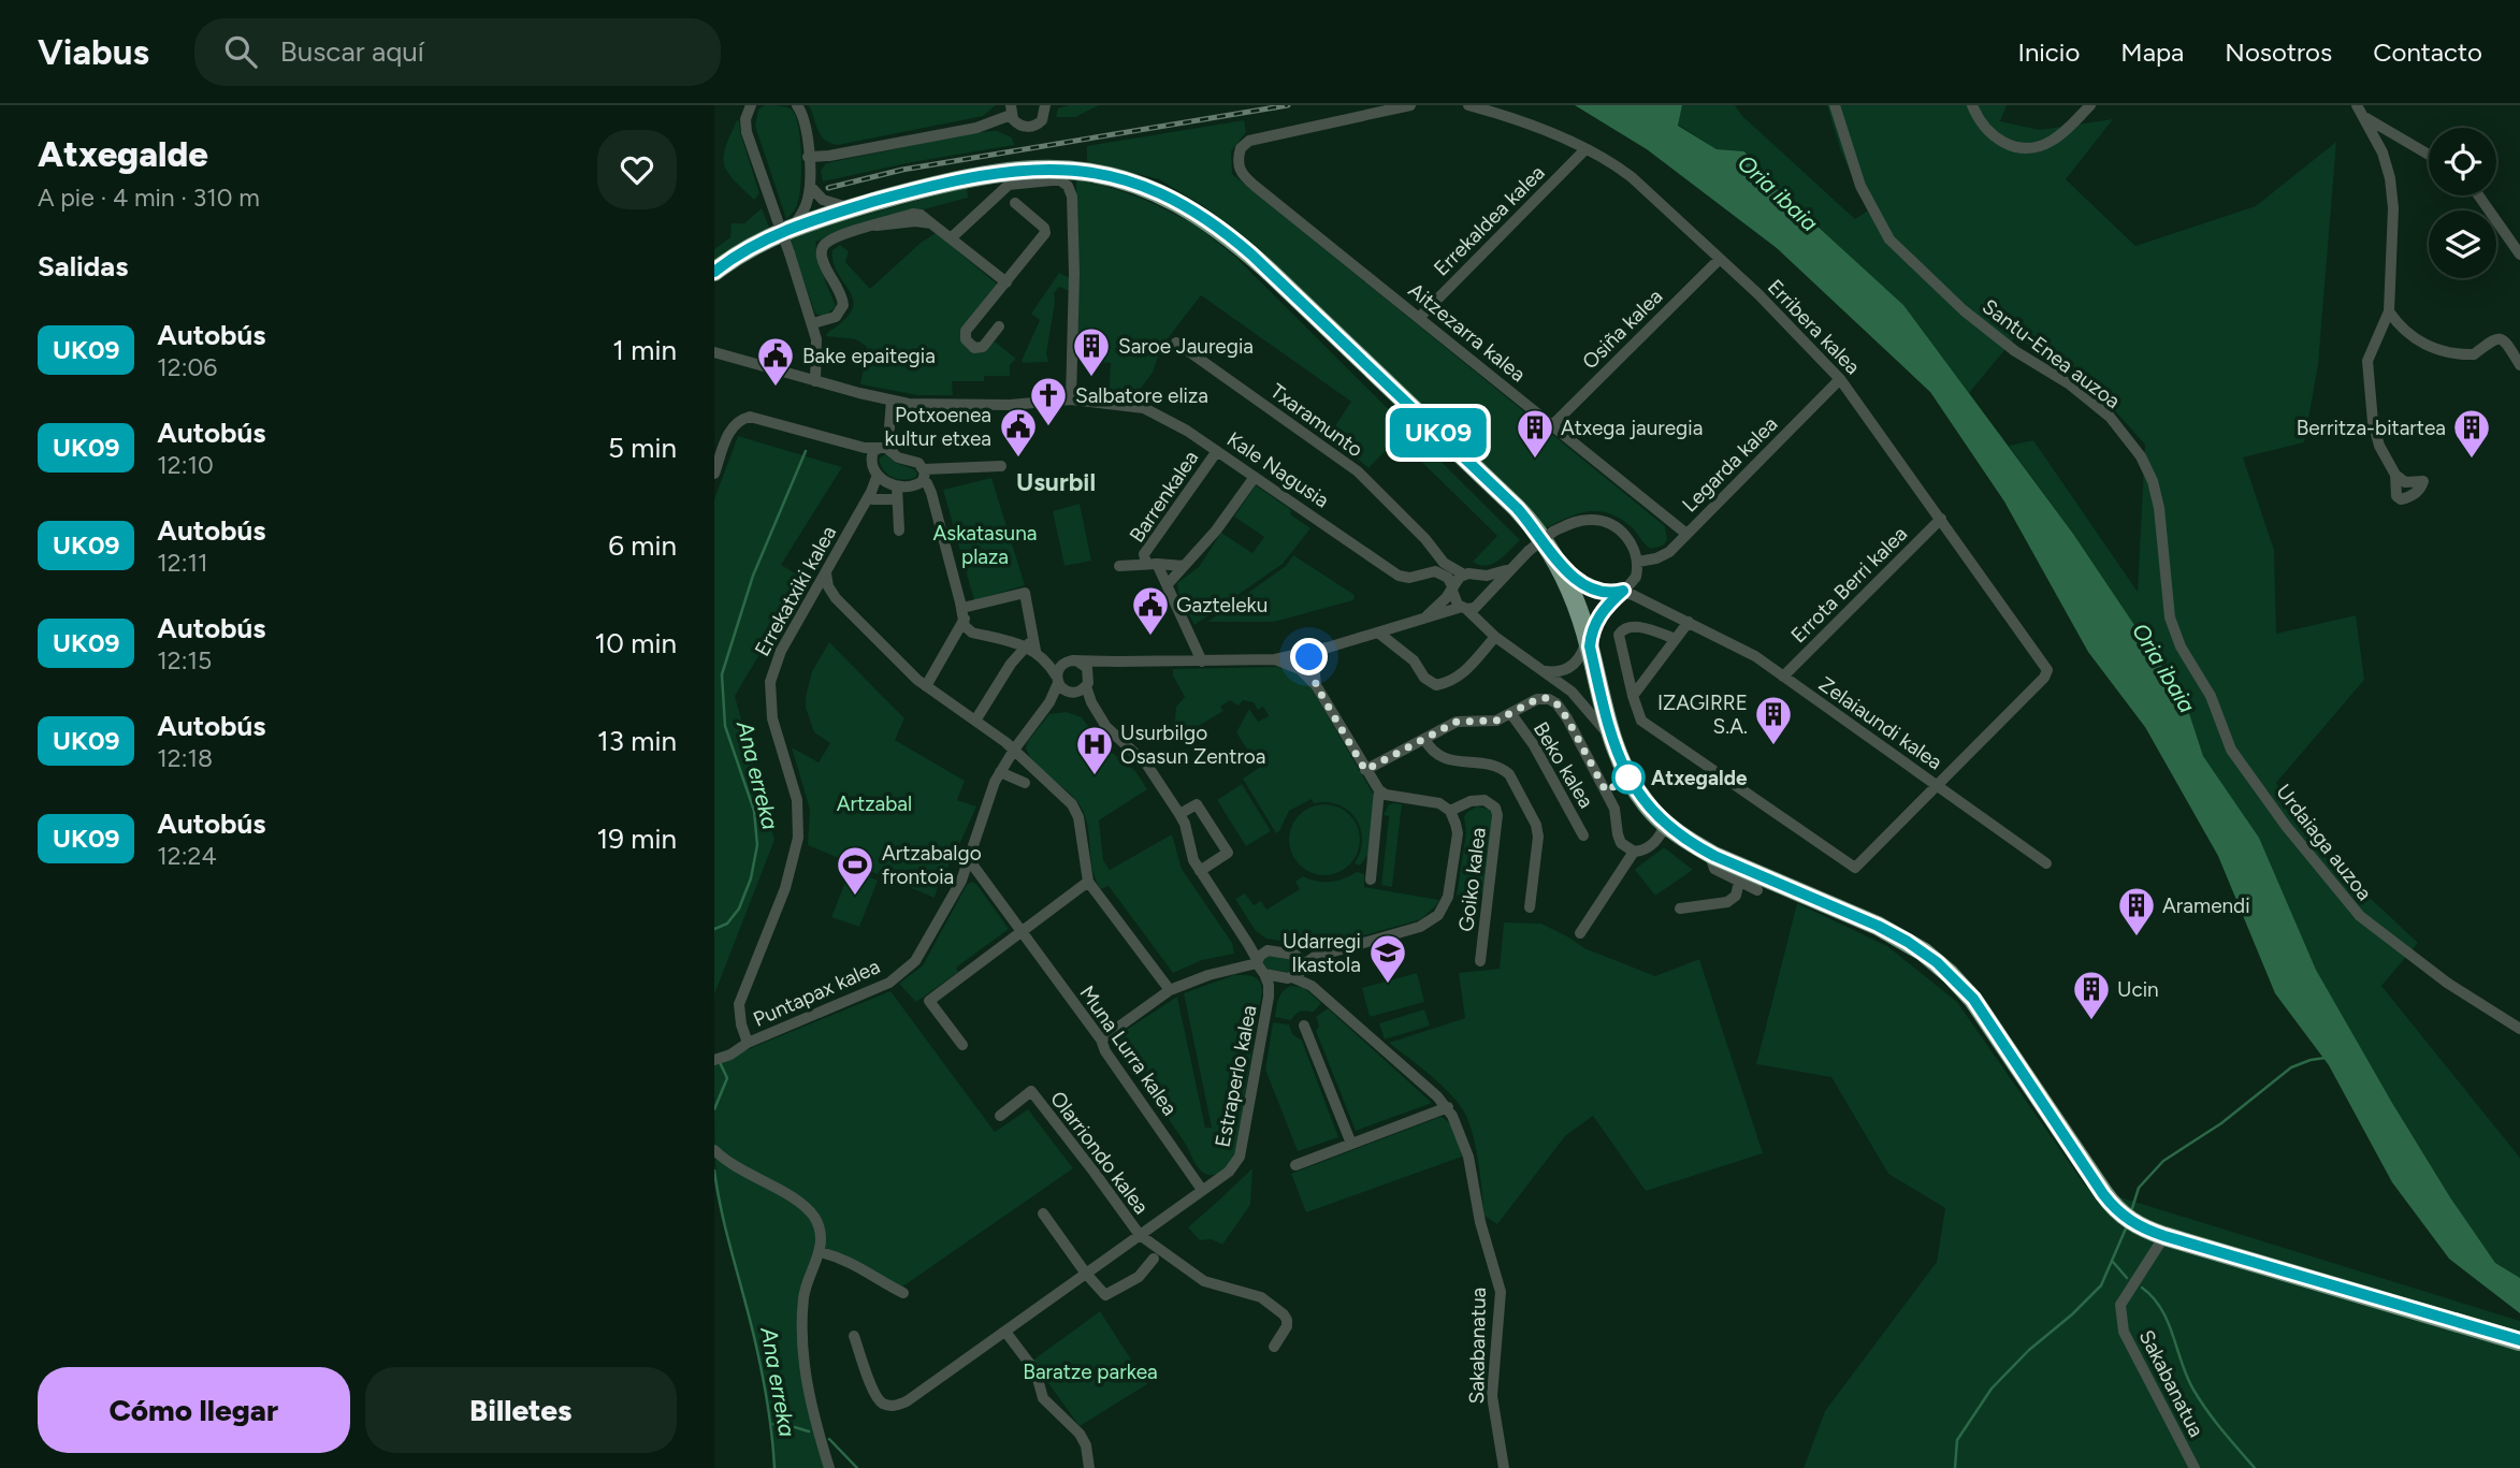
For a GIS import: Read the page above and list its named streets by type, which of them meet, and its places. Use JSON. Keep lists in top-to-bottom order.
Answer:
{
  "streets": {
    "street": [
      "Errekaldea kalea",
      "Erribera kalea",
      "Osiña kalea",
      "Aitzezarra kalea",
      "Santu-Enea auzoa",
      "Txaramunto",
      "Legarda kalea",
      "Kale Nagusia",
      "Barrenkalea",
      "Errota Berri kalea",
      "Errekatxiki kalea",
      "Zelaiaundi kalea",
      "Beko kalea",
      "Urdaiaga auzoa",
      "Goiko kalea",
      "Puntapax kalea",
      "Muna Lurra kalea",
      "Estraperlo kalea",
      "Olarriondo kalea",
      "Sakabanatua"
    ]
  },
  "crossings": [
    ["Errekaldea kalea", "Erribera kalea"],
    ["Errekaldea kalea", "Aitzezarra kalea"],
    ["Erribera kalea", "Osiña kalea"],
    ["Erribera kalea", "Legarda kalea"],
    ["Erribera kalea", "Errota Berri kalea"],
    ["Erribera kalea", "Zelaiaundi kalea"],
    ["Osiña kalea", "Aitzezarra kalea"],
    ["Aitzezarra kalea", "Legarda kalea"],
    ["Santu-Enea auzoa", "Urdaiaga auzoa"],
    ["Txaramunto", "Kale Nagusia"],
    ["Kale Nagusia", "Barrenkalea"],
    ["Errota Berri kalea", "Zelaiaundi kalea"],
    ["Errekatxiki kalea", "Puntapax kalea"],
    ["Muna Lurra kalea", "Estraperlo kalea"],
    ["Muna Lurra kalea", "Olarriondo kalea"],
    ["Estraperlo kalea", "Olarriondo kalea"]
  ],
  "districts": ["Usurbil"],
  "water": ["Oria ibaia", "Ana erreka"],
  "parks": ["Askatasuna plaza", "Artzabal", "Baratze parkea"],
  "places": {
    "building": [
      "Saroe Jauregia",
      "Atxega jauregia",
      "Berritza-bitartea",
      "IZAGIRRE S.A.",
      "Aramendi",
      "Ucin"
    ],
    "public building": ["Bake epaitegia", "Potxoenea kultur etxea", "Gazteleku"],
    "church": ["Salbatore eliza"],
    "hospital": ["Usurbilgo Osasun Zentroa"],
    "other": ["Atxegalde"],
    "sports": ["Artzabalgo frontoia"],
    "school or university": ["Udarregi Ikastola"]
  },
  "lines": ["bus line UK09"],
  "page": {
    "header": "Viabus",
    "search": "Buscar aquí",
    "nav": [
      "Inicio",
      "Mapa",
      "Nosotros",
      "Contacto"
    ],
    "heading": [
      ["Atxegalde", "A pie · 4 min · 310 m"],
      "Salidas"
    ],
    "on_map": "UK09",
    "list": [
      {
        "mark": "UK09",
        "name": "Autobús",
        "note": "12:06",
        "value": "1 min"
      },
      {
        "mark": "UK09",
        "name": "Autobús",
        "note": "12:10",
        "value": "5 min"
      },
      {
        "mark": "UK09",
        "name": "Autobús",
        "note": "12:11",
        "value": "6 min"
      },
      {
        "mark": "UK09",
        "name": "Autobús",
        "note": "12:15",
        "value": "10 min"
      },
      {
        "mark": "UK09",
        "name": "Autobús",
        "note": "12:18",
        "value": "13 min"
      },
      {
        "mark": "UK09",
        "name": "Autobús",
        "note": "12:24",
        "value": "19 min"
      }
    ],
    "buttons": ["Cómo llegar", "Billetes"]
  }
}
